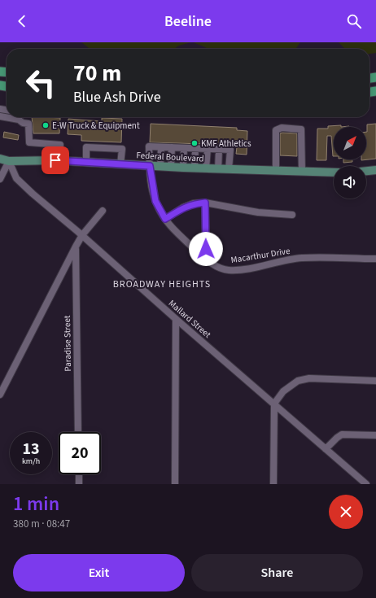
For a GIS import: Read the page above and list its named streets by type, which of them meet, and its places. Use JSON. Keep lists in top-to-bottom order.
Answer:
{
  "streets": {
    "main road": ["Federal Boulevard"],
    "street": ["Macarthur Drive", "Mallard Street", "Paradise Street"]
  },
  "crossings": [
    ["Federal Boulevard", "Macarthur Drive"],
    ["Federal Boulevard", "Mallard Street"]
  ],
  "districts": ["BROADWAY HEIGHTS"],
  "places": ["E-W Truck & Equipment", "KMF Athletics"],
  "north": "top right",
  "page": {
    "header": "Beeline",
    "turn": ["70 m", "Blue Ash Drive"],
    "speed": "13 km/h",
    "limit": "20",
    "heading": ["1 min", "380 m · 08:47"],
    "buttons": ["Exit", "Share"]
  }
}
